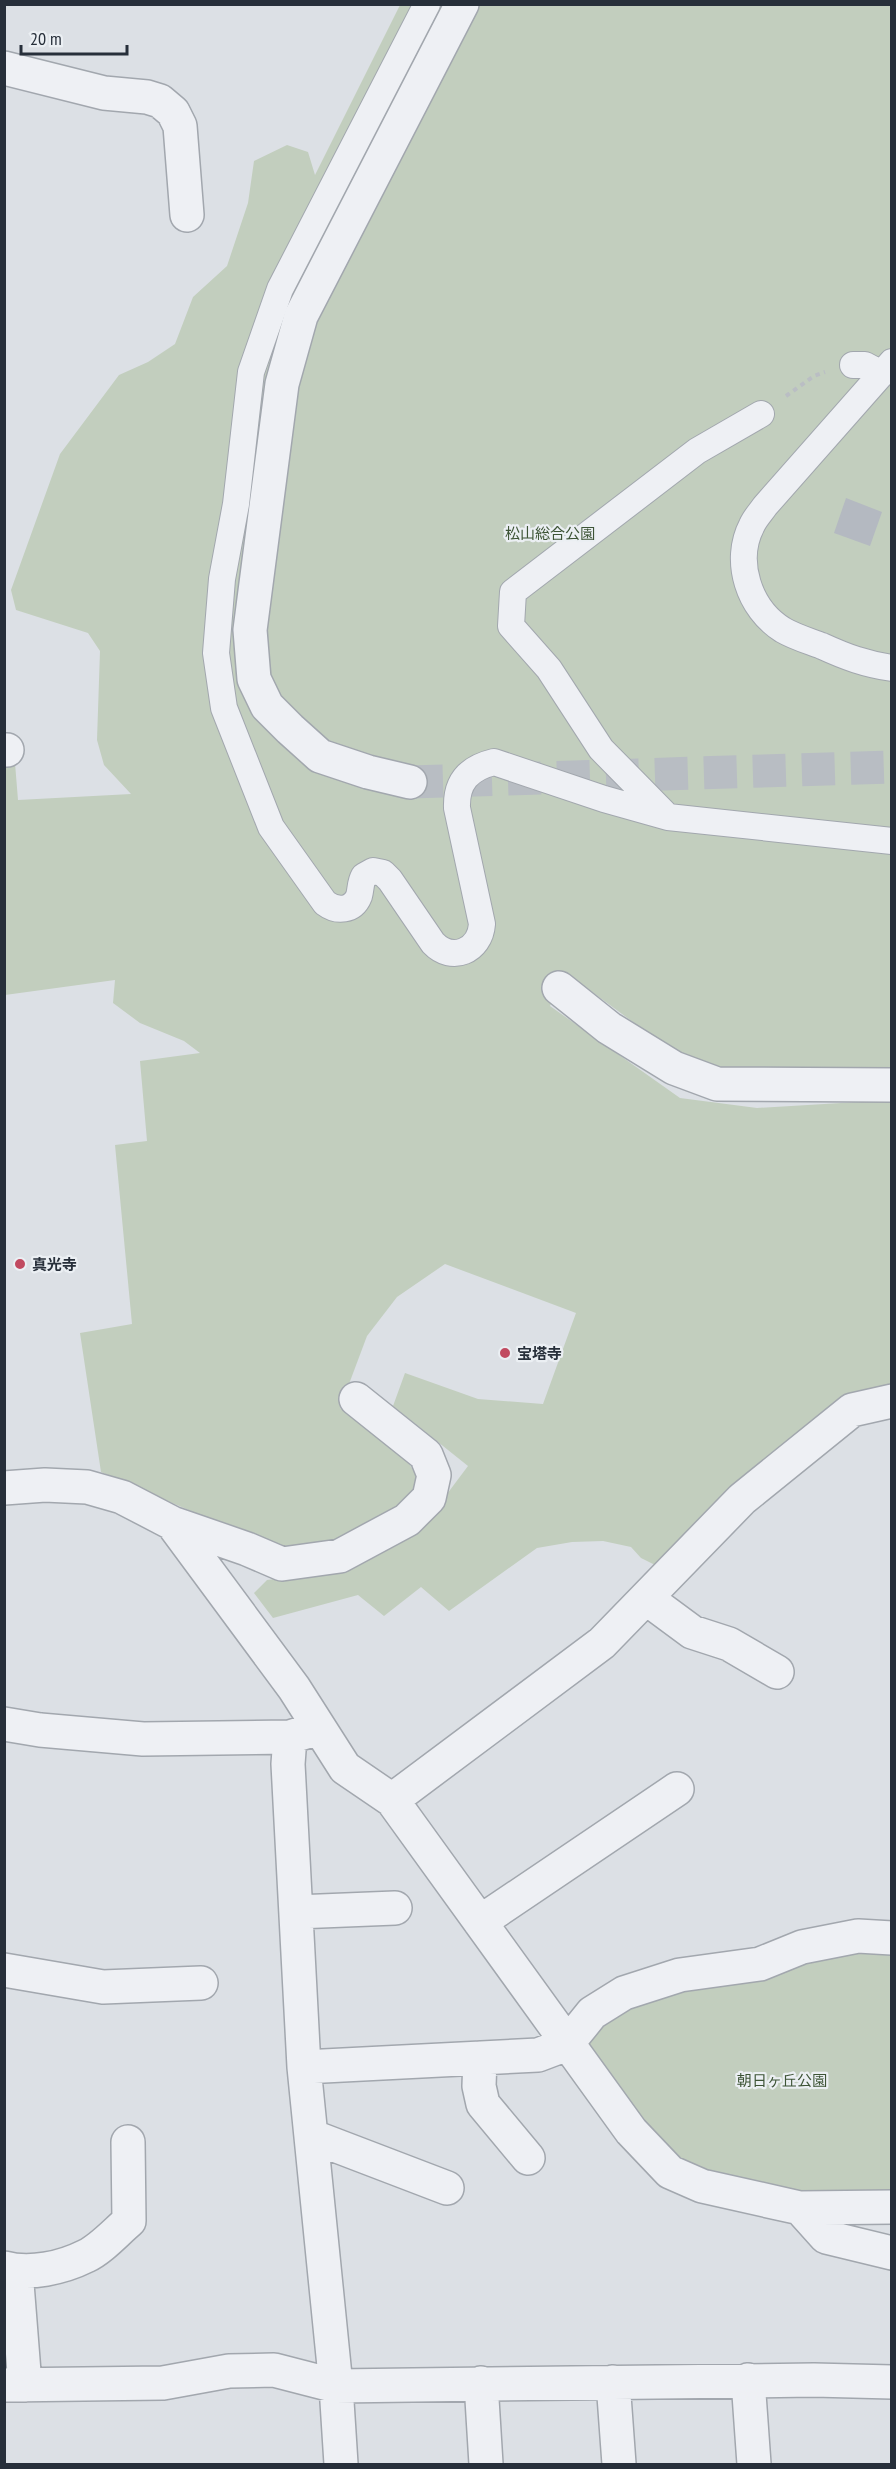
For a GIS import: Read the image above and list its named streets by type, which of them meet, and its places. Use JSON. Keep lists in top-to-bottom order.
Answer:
{
  "parks": ["松山総合公園", "朝日ヶ丘公園"],
  "places": ["真光寺", "宝塔寺"],
  "scale_bar": "20 m"
}
